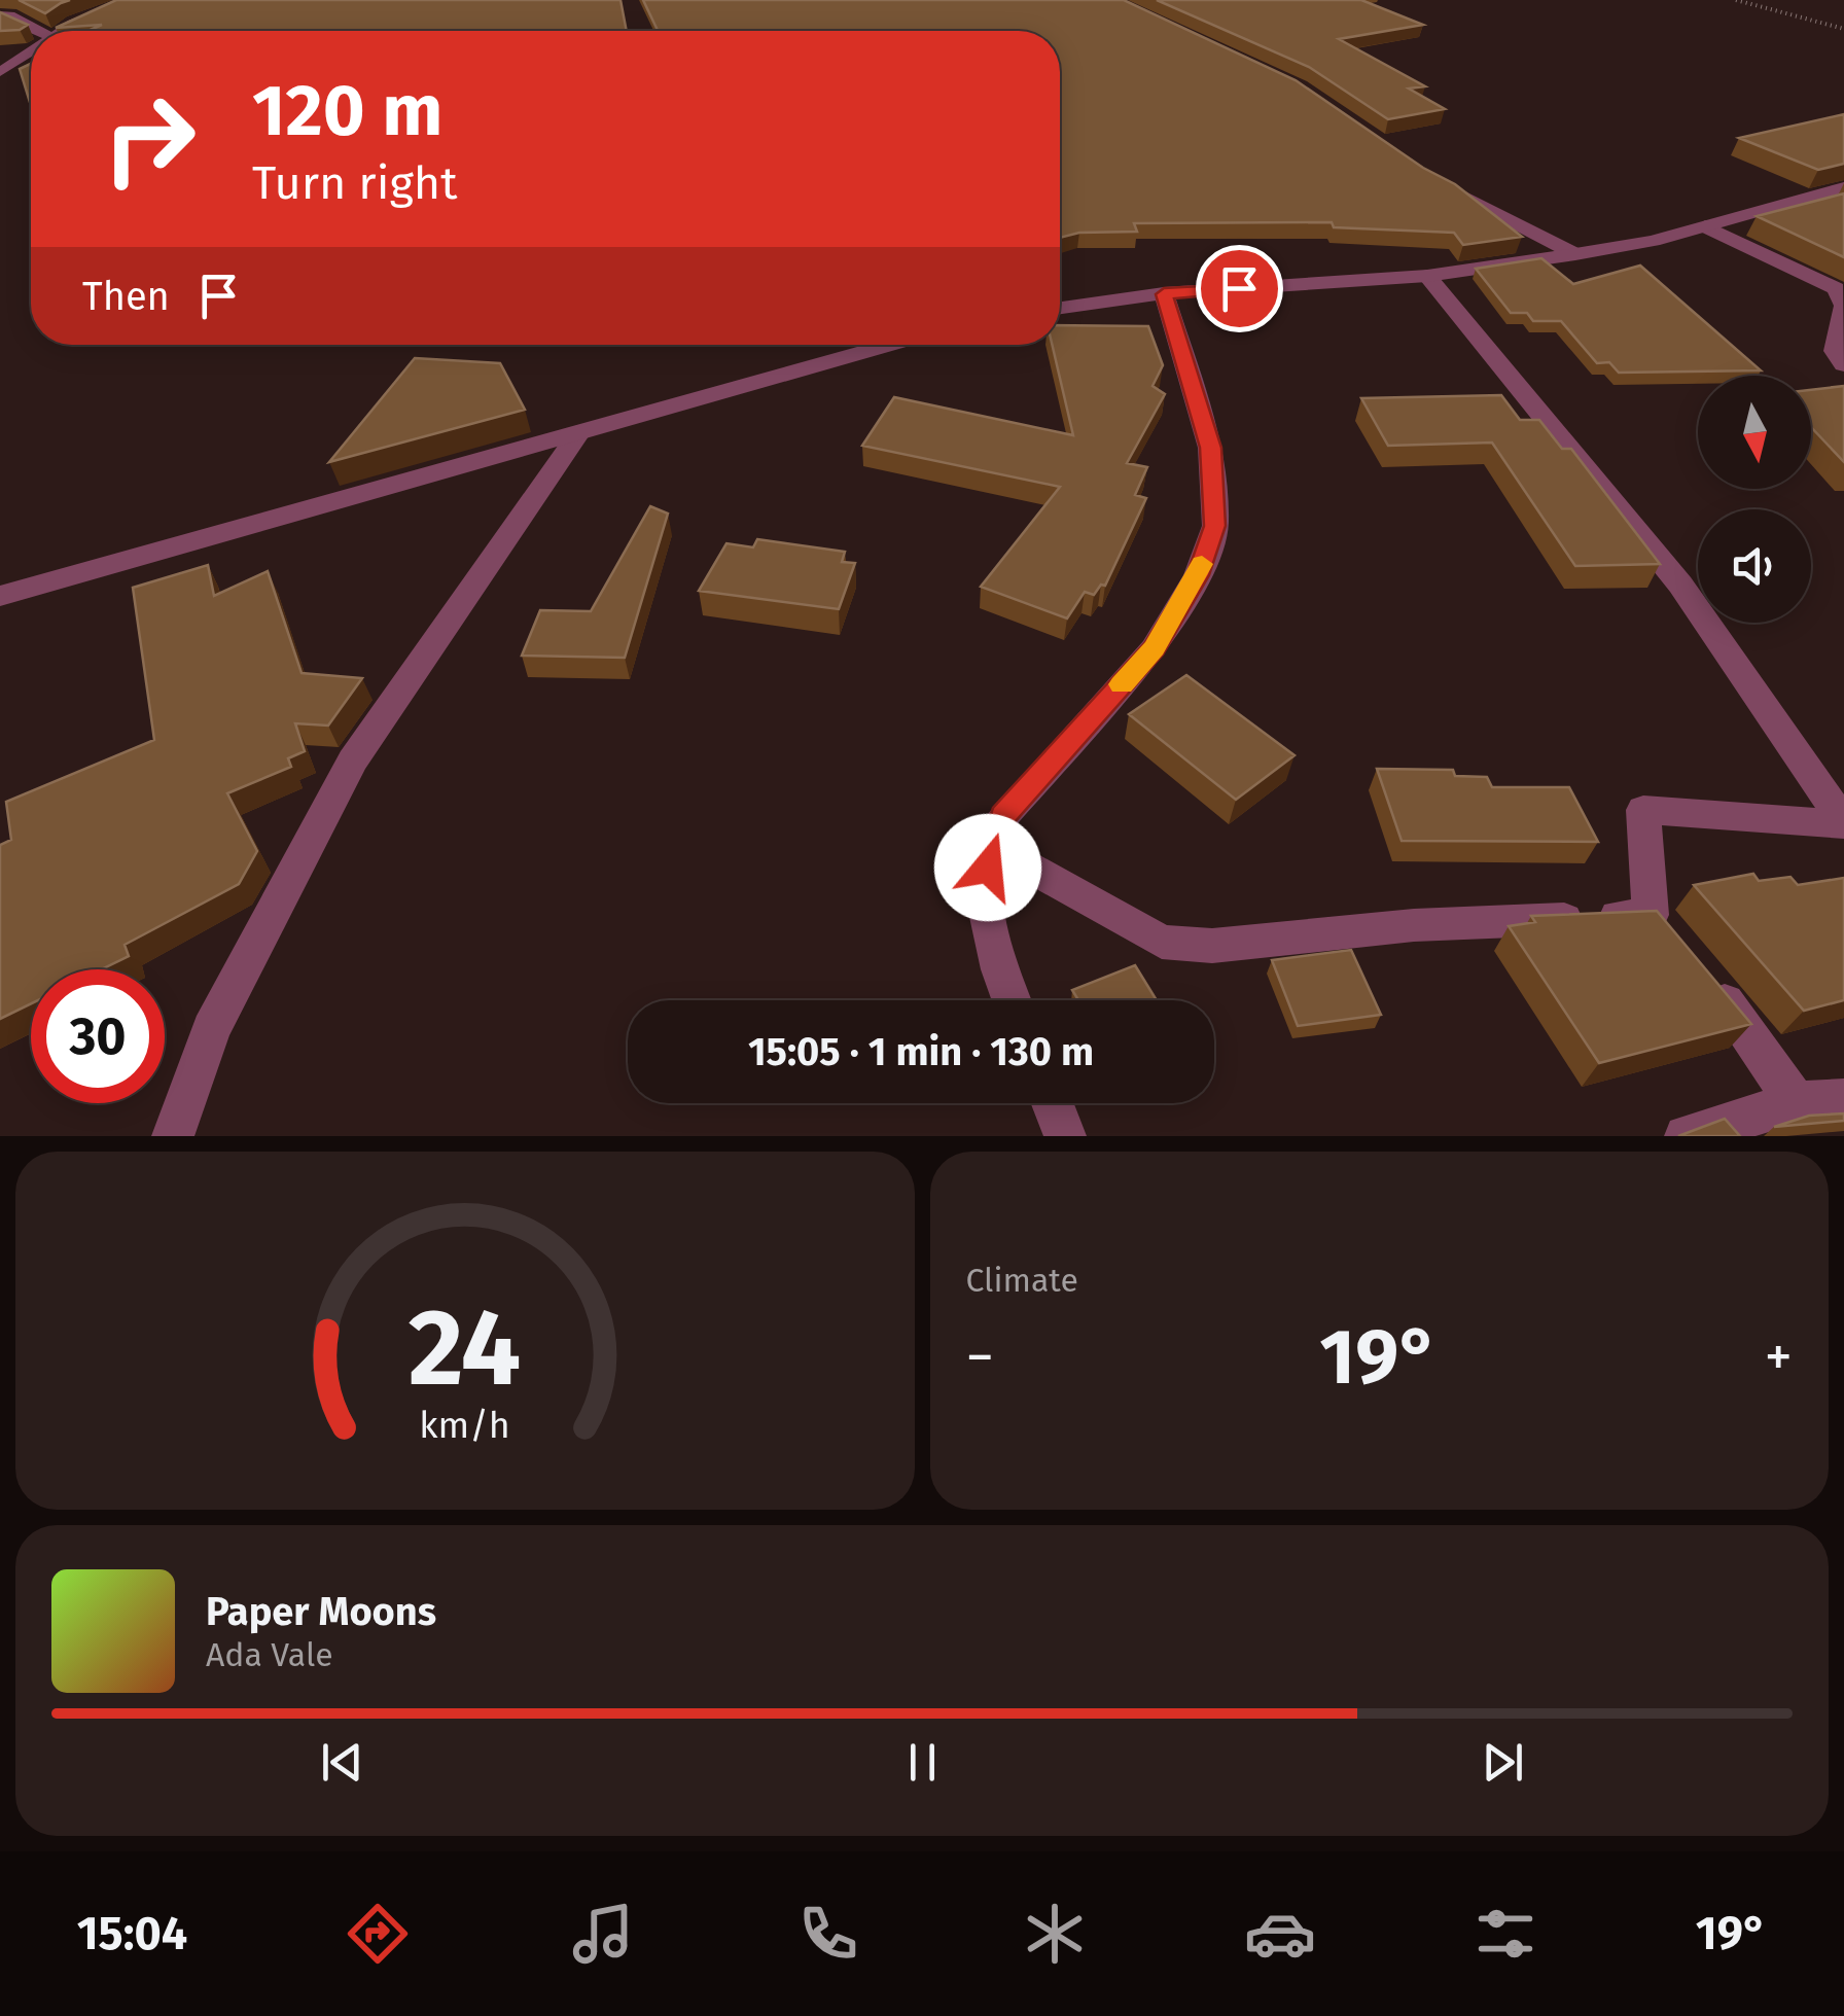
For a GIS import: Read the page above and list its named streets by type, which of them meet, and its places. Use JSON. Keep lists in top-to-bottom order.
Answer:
{
  "north": "bottom",
  "page": {
    "turn": ["120 m", "Turn right"],
    "then": "Then",
    "limit": "30",
    "trip": "15:05 · 1 min · 130 m",
    "tile": "Climate",
    "heat": ["−", "19°", "+"],
    "song": ["Paper Moons", "Ada Vale"],
    "tabs": ["15:04", "19°"],
    "gauge": ["24", "km/h"]
  }
}
